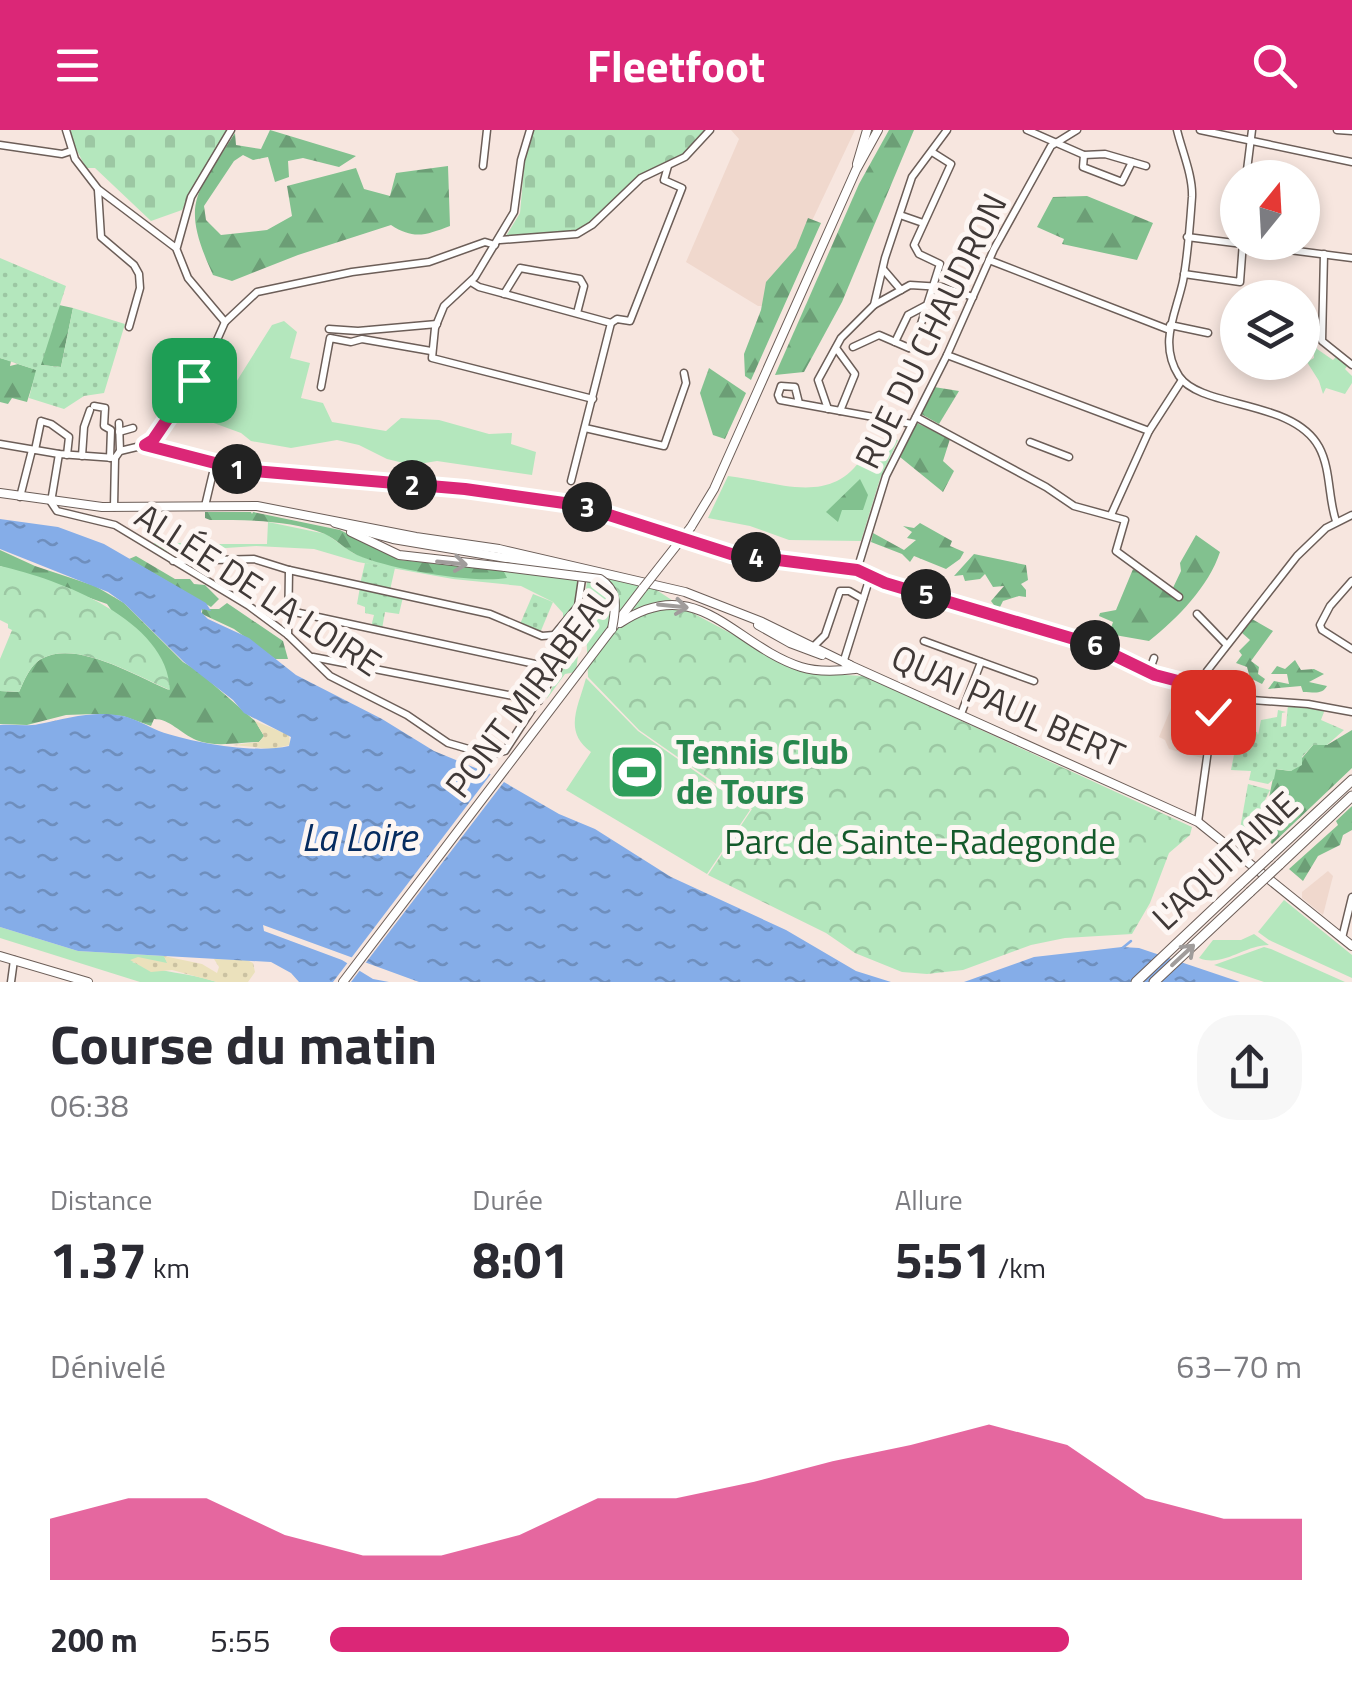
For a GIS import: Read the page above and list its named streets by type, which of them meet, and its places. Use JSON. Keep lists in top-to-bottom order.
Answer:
{
  "streets": {
    "highway": ["L'AQUITAINE"],
    "main road": ["PONT MIRABEAU", "QUAI PAUL BERT"],
    "street": ["RUE DU CHAUDRON", "ALLÉE DE LA LOIRE"]
  },
  "crossings": [
    ["ALLÉE DE LA LOIRE", "QUAI PAUL BERT"]
  ],
  "water": ["La Loire"],
  "parks": ["Parc de Sainte-Radegonde"],
  "places": {
    "sports": ["Tennis Club de Tours"]
  },
  "north": "top",
  "page": {
    "header": "Fleetfoot",
    "pins": [
      "1",
      "2",
      "3",
      "4",
      "5",
      "6"
    ],
    "heading": ["Course du matin", "06:38"],
    "stats": [
      ["Distance", "1.37 km"],
      ["Durée", "8:01"],
      ["Allure", "5:51 /km"]
    ],
    "chart": ["Dénivelé", "63–70 m"],
    "list": [
      {
        "name": "200 m",
        "note": "5:55"
      }
    ]
  }
}
